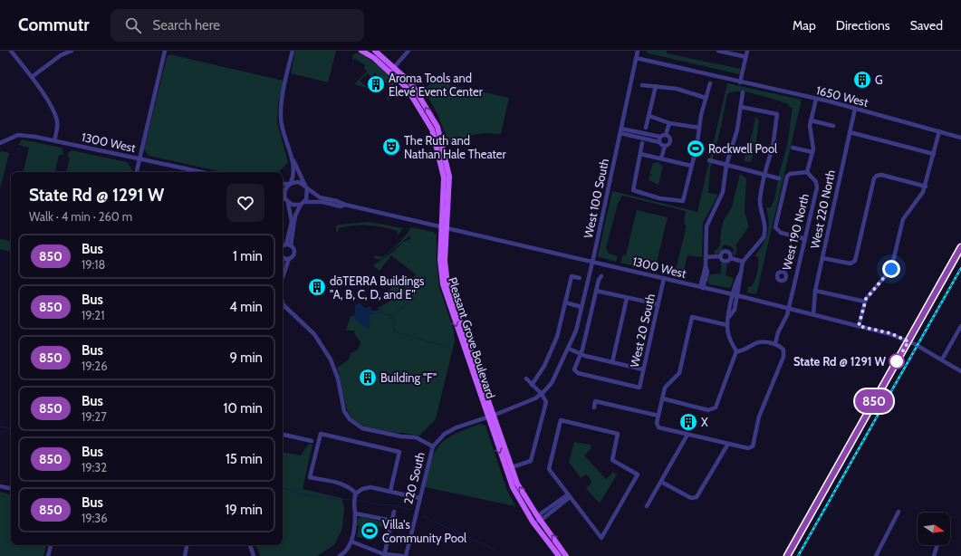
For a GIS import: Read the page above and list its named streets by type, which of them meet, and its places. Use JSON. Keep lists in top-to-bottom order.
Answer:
{
  "streets": {
    "main road": ["Pleasant Grove Boulevard"],
    "street": [
      "1650 West",
      "1300 West",
      "West 100 South",
      "West 220 North",
      "West 190 North",
      "West 20 South",
      "220 South"
    ]
  },
  "crossings": [
    ["1650 West", "West 100 South"],
    ["1650 West", "West 220 North"],
    ["1300 West", "West 100 South"],
    ["1300 West", "West 220 North"],
    ["1300 West", "West 190 North"],
    ["1300 West", "West 20 South"],
    ["1300 West", "Pleasant Grove Boulevard"],
    ["West 100 South", "220 South"],
    ["Pleasant Grove Boulevard", "220 South"]
  ],
  "places": {
    "building": [
      "G",
      "Aroma Tools and Elevé Event Center",
      "dōTERRA Buildings \"A, B, C, D, and E\"",
      "Building \"F\"",
      "X"
    ],
    "theatre": ["The Ruth and Nathan Hale Theater"],
    "sports": ["Rockwell Pool", "Villa's Community Pool"],
    "other": ["State Rd @ 1291 W"]
  },
  "lines": ["bus line 850"],
  "north": "right",
  "page": {
    "header": "Commutr",
    "search": "Search here",
    "nav": ["Map", "Directions", "Saved"],
    "on_map": "850",
    "heading": ["State Rd @ 1291 W", "Walk · 4 min · 260 m"],
    "list": [
      {
        "mark": "850",
        "name": "Bus",
        "note": "19:18",
        "value": "1 min"
      },
      {
        "mark": "850",
        "name": "Bus",
        "note": "19:21",
        "value": "4 min"
      },
      {
        "mark": "850",
        "name": "Bus",
        "note": "19:26",
        "value": "9 min"
      },
      {
        "mark": "850",
        "name": "Bus",
        "note": "19:27",
        "value": "10 min"
      },
      {
        "mark": "850",
        "name": "Bus",
        "note": "19:32",
        "value": "15 min"
      },
      {
        "mark": "850",
        "name": "Bus",
        "note": "19:36",
        "value": "19 min"
      }
    ]
  }
}
